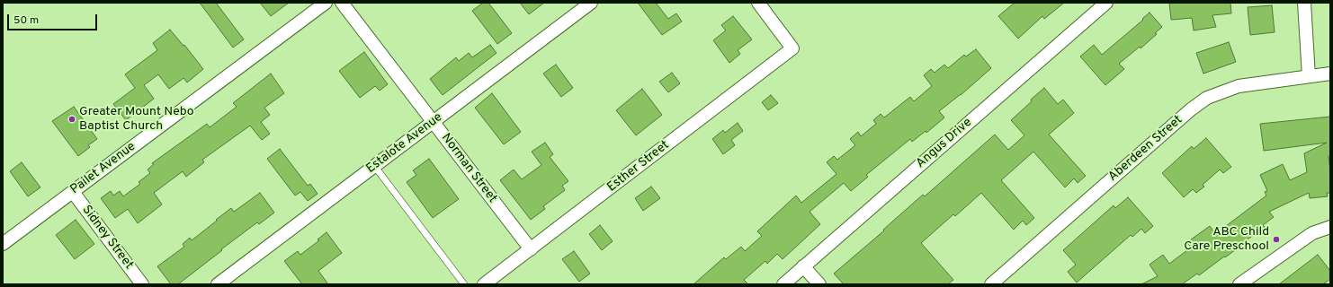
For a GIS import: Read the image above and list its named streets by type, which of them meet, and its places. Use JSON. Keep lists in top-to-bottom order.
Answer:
{
  "streets": {
    "street": [
      "Estalote Avenue",
      "Angus Drive",
      "Aberdeen Street",
      "Esther Street",
      "Pailet Avenue",
      "Norman Street",
      "Sidney Street"
    ]
  },
  "crossings": [
    ["Estalote Avenue", "Norman Street"],
    ["Esther Street", "Norman Street"],
    ["Pailet Avenue", "Sidney Street"]
  ],
  "places": ["Greater Mount Nebo Baptist Church", "ABC Child Care Preschool"],
  "scale_bar": "50 m"
}
